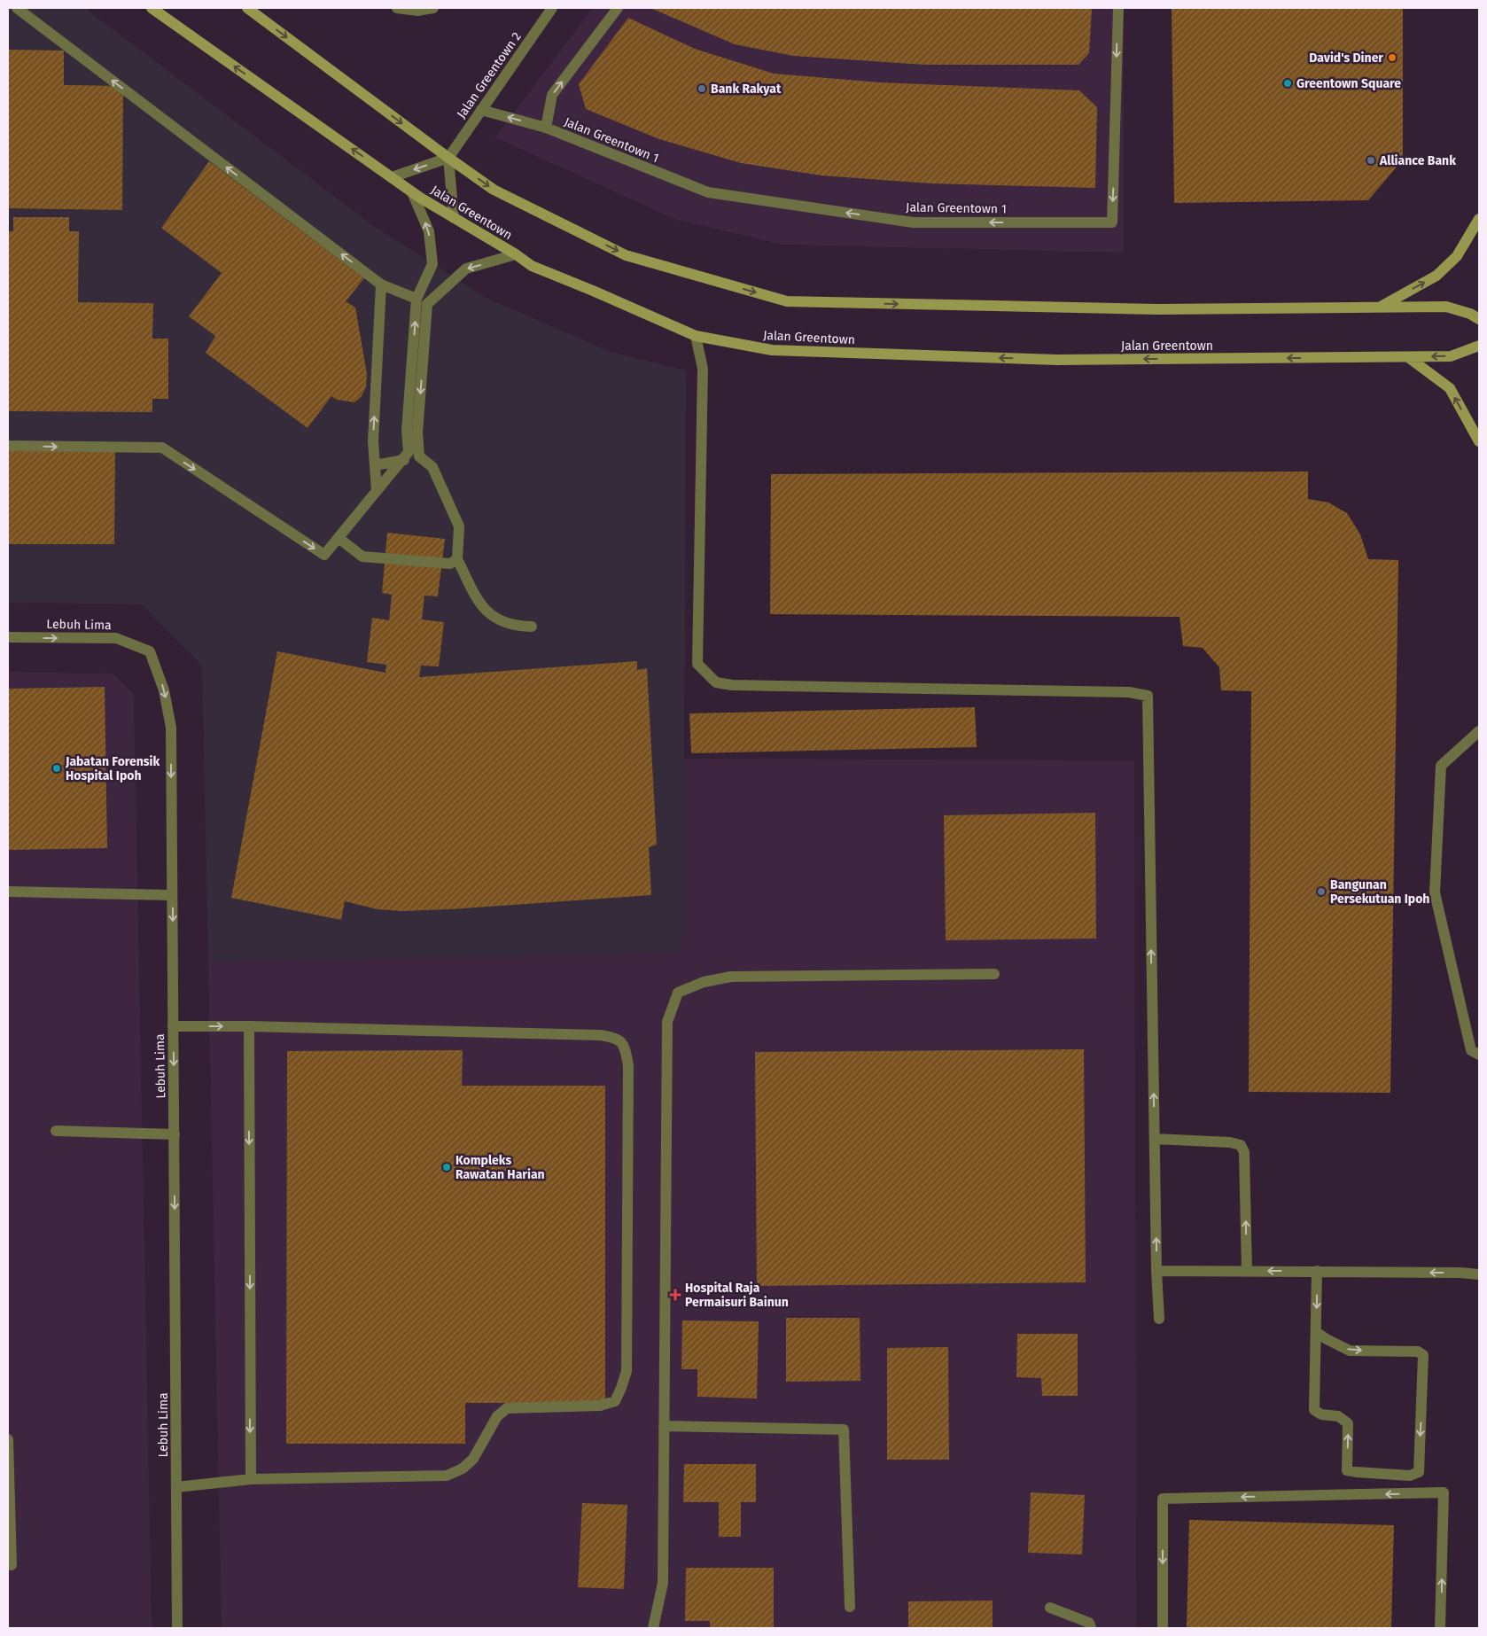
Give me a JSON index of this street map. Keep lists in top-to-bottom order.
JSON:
{
  "streets": {
    "main road": ["Jalan Greentown"],
    "street": ["Jalan Greentown 2", "Jalan Greentown 1", "Lebuh Lima"]
  },
  "places": {
    "other": [
      "David's Diner",
      "Greentown Square",
      "Bank Rakyat",
      "Alliance Bank",
      "Jabatan Forensik Hospital Ipoh",
      "Bangunan Persekutuan Ipoh",
      "Kompleks Rawatan Harian"
    ],
    "health": ["Hospital Raja Permaisuri Bainun"]
  }
}
